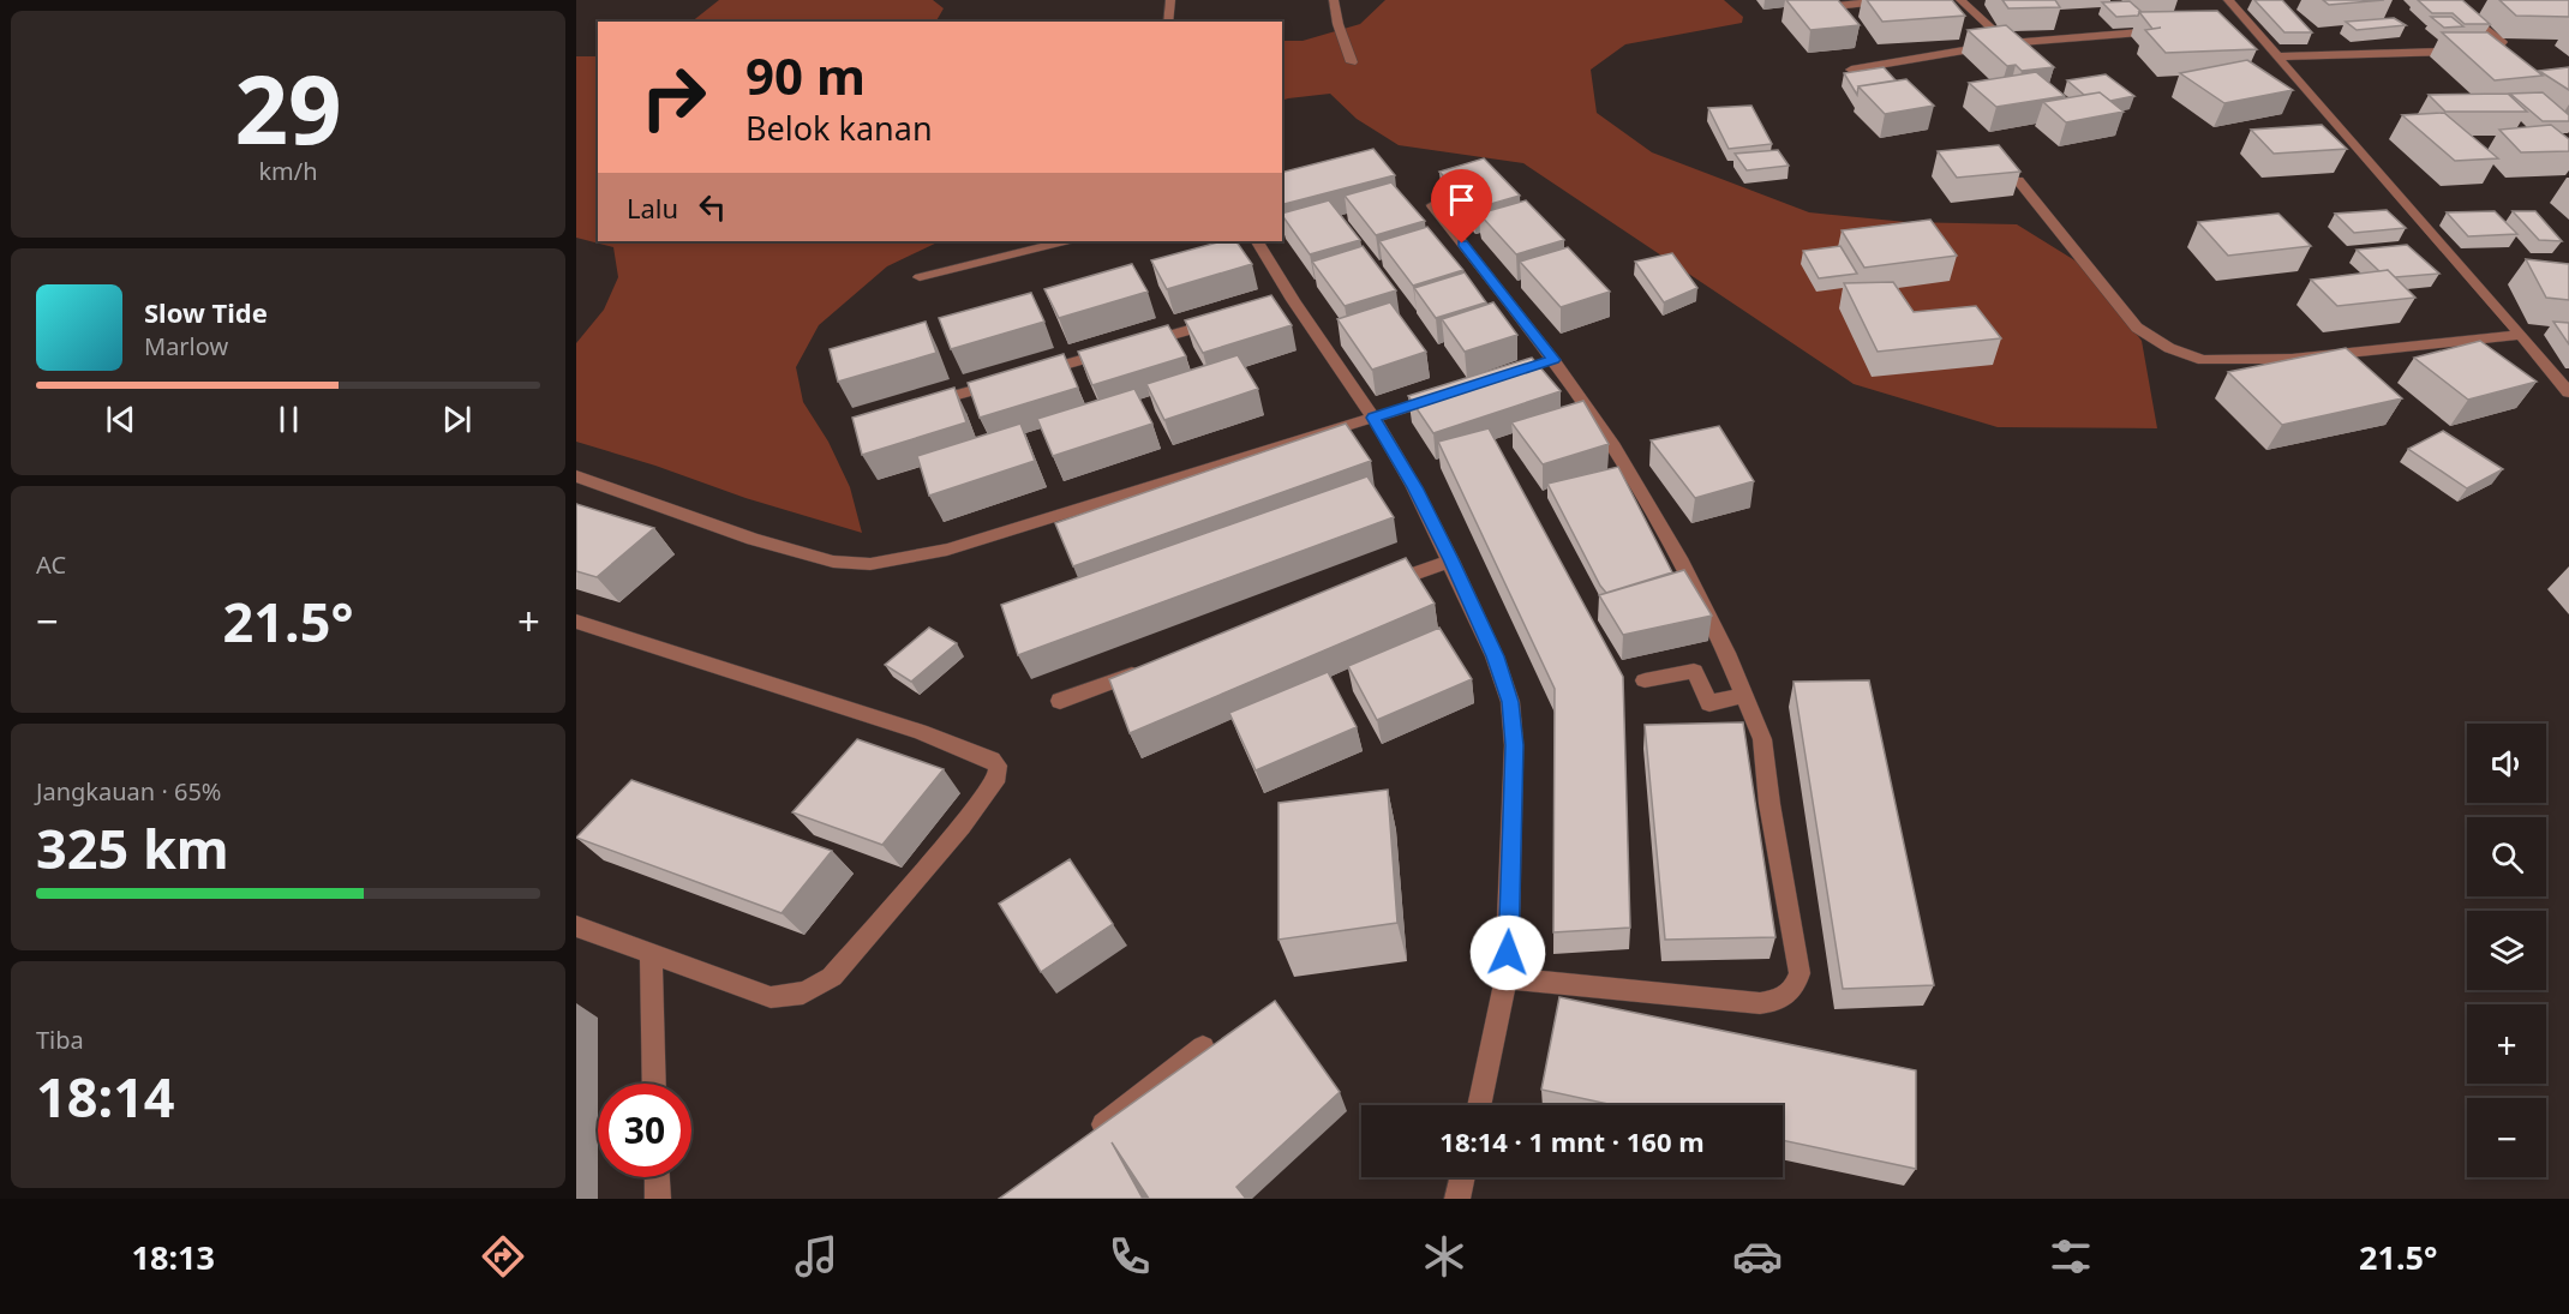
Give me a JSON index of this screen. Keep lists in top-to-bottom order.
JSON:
{
  "page": {
    "tile": [
      ["29", "km/h"],
      "AC",
      ["Jangkauan · 65%", "325 km"],
      ["Tiba", "18:14"]
    ],
    "turn": ["90 m", "Belok kanan"],
    "then": "Lalu",
    "song": ["Slow Tide", "Marlow"],
    "heat": ["−", "21.5°", "+"],
    "map_buttons": ["+", "−"],
    "limit": "30",
    "trip": "18:14 · 1 mnt · 160 m",
    "tabs": ["18:13", "21.5°"]
  }
}
